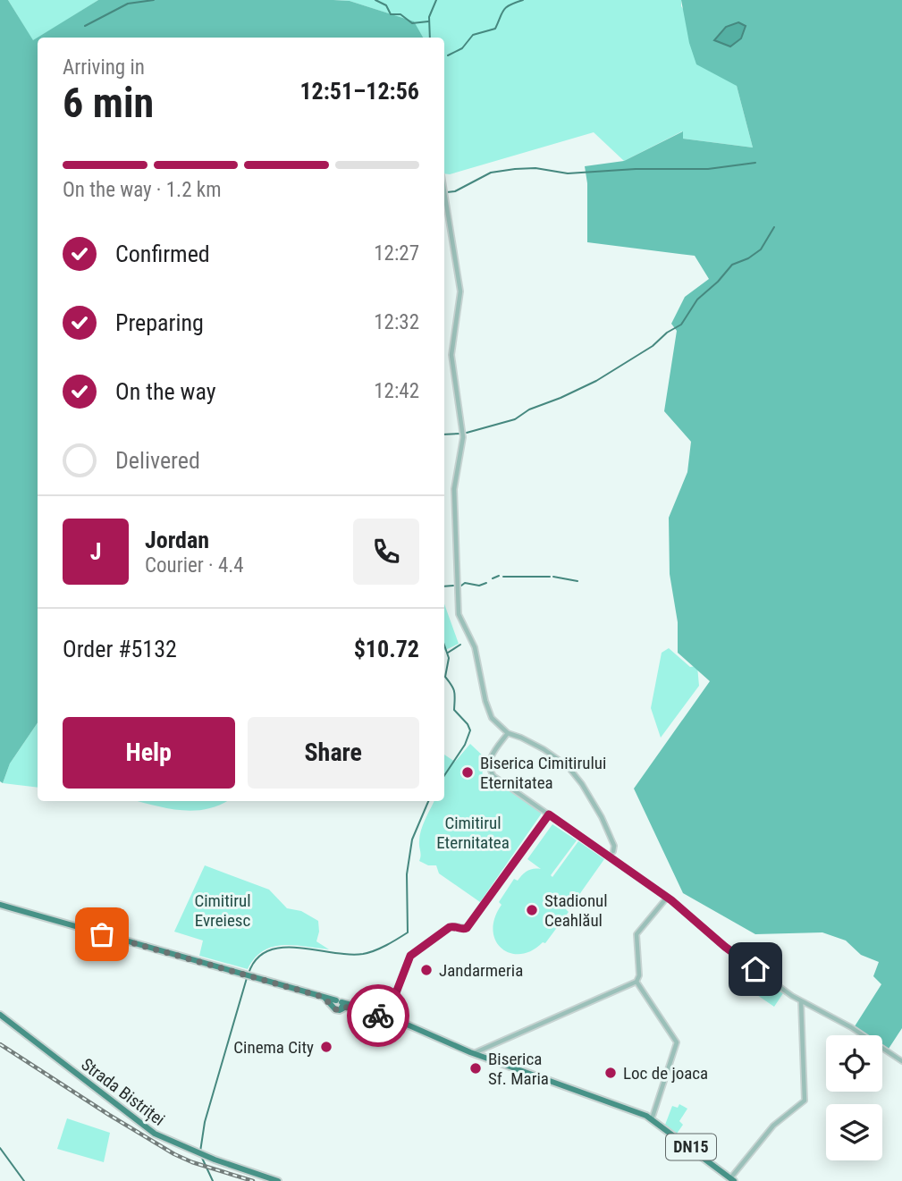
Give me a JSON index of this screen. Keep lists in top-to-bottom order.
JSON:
{
  "streets": {
    "main road": ["Strada Bistriței", "DN15"]
  },
  "parks": ["Cimitirul Eternitatea", "Cimitirul Evreiesc"],
  "places": [
    "Biserica Cimitirului Eternitatea",
    "Stadionul Ceahlăul",
    "Jandarmeria",
    "Cinema City",
    "Biserica Sf. Maria",
    "Loc de joaca"
  ],
  "page": {
    "heading": ["6 min", "Arriving in", "12:51–12:56"],
    "panel": [
      "Jordan",
      "Courier · 4.4",
      "Order #5132",
      "$10.72"
    ],
    "bar": "On the way · 1.2 km",
    "list": [
      ["Confirmed", "12:27"],
      ["Preparing", "12:32"],
      ["On the way", "12:42"],
      "Delivered"
    ],
    "round": "J",
    "buttons": ["Help", "Share"]
  }
}
